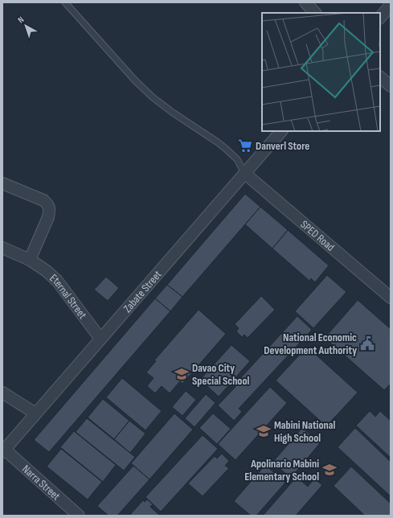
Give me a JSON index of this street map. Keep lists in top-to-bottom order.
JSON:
{
  "streets": {
    "street": [
      "SPED Road",
      "Zabate Street",
      "Eternal Street",
      "Narra Street"
    ]
  },
  "crossings": [
    ["SPED Road", "Zabate Street"],
    ["Zabate Street", "Eternal Street"],
    ["Zabate Street", "Narra Street"]
  ],
  "places": {
    "supermarket": ["Danverl Store"],
    "public building": ["National Economic Development Authority"],
    "school or university": ["Davao City Special School", "Mabini National High School", "Apolinario Mabini Elementary School"]
  },
  "north": "top left"
}
